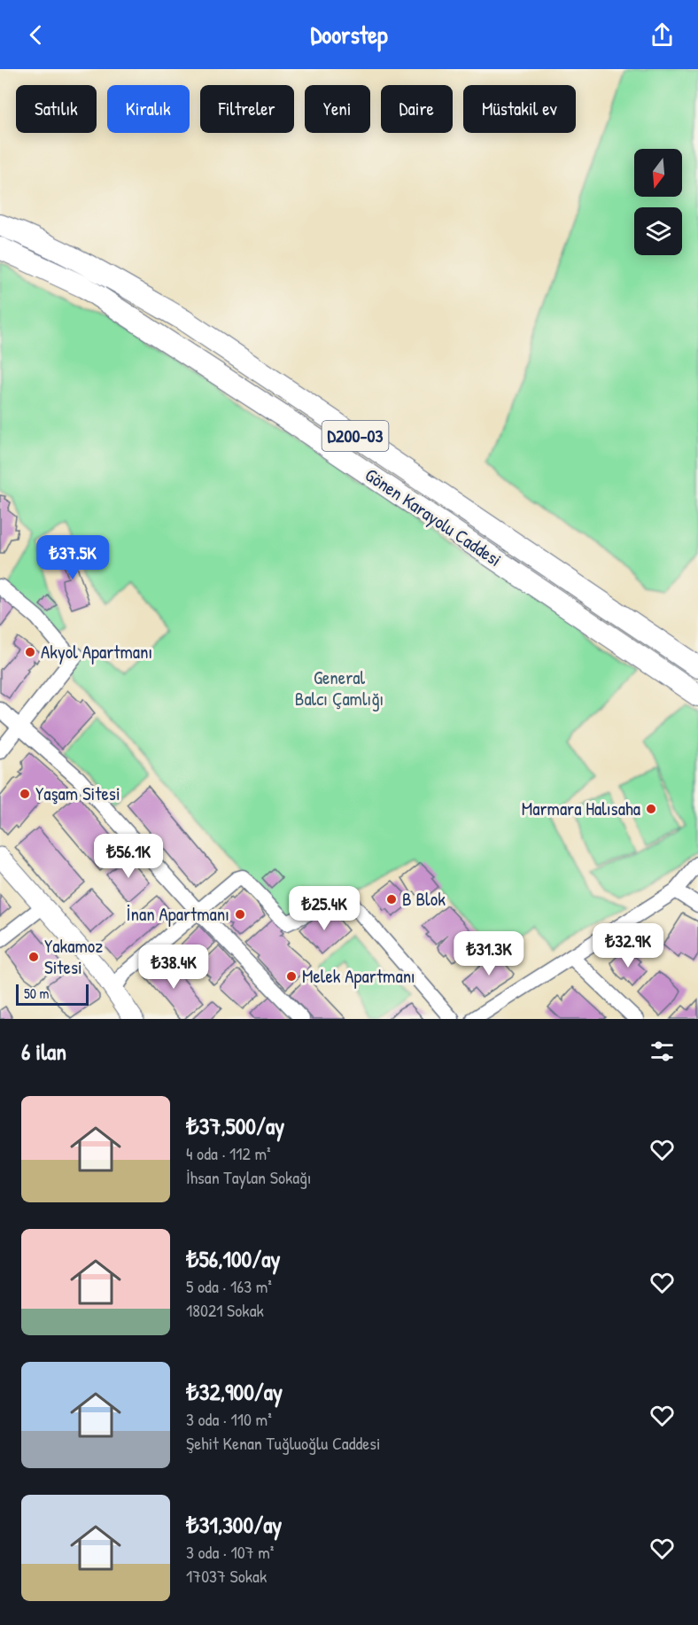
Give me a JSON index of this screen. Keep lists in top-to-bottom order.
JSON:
{
  "streets": {
    "highway": ["D200-03", "Gönen Karayolu Caddesi"]
  },
  "parks": ["General Balcı Çamlığı"],
  "places": [
    "Akyol Apartmanı",
    "Yaşam Sitesi",
    "Marmara Halısaha",
    "B Blok",
    "İnan Apartmanı",
    "Yakamoz Sitesi",
    "Melek Apartmanı"
  ],
  "scale_bar": "50 m",
  "north": "bottom",
  "page": {
    "header": "Doorstep",
    "chip": [
      "Satılık",
      "Kiralık",
      "Filtreler",
      "Yeni",
      "Daire",
      "Müstakil ev"
    ],
    "price": [
      "₺37.5K",
      "₺56.1K",
      "₺25.4K",
      "₺32.9K",
      "₺31.3K",
      "₺38.4K"
    ],
    "scale": "50 m",
    "heading": "6 ilan",
    "list": [
      {
        "name": "₺37,500/ay",
        "note": "4 oda · 112 m² · İhsan Taylan Sokağı"
      },
      {
        "name": "₺56,100/ay",
        "note": "5 oda · 163 m² · 18021 Sokak"
      },
      {
        "name": "₺32,900/ay",
        "note": "3 oda · 110 m² · Şehit Kenan Tuğluoğlu Caddesi"
      },
      {
        "name": "₺31,300/ay",
        "note": "3 oda · 107 m² · 17037 Sokak"
      }
    ]
  }
}
